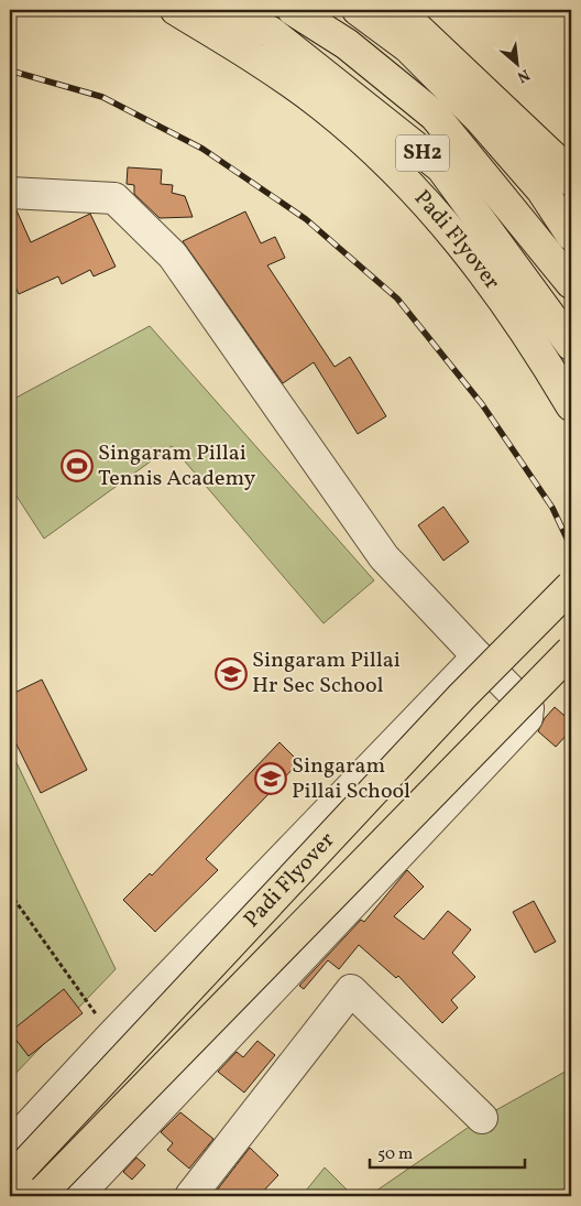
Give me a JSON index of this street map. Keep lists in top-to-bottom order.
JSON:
{
  "streets": {
    "main road": ["SH2", "Padi Flyover"]
  },
  "places": {
    "sports": ["Singaram Pillai Tennis Academy"],
    "school or university": ["Singaram Pillai Hr Sec School", "Singaram Pillai School"]
  },
  "scale_bar": "50 m",
  "north": "bottom right"
}
